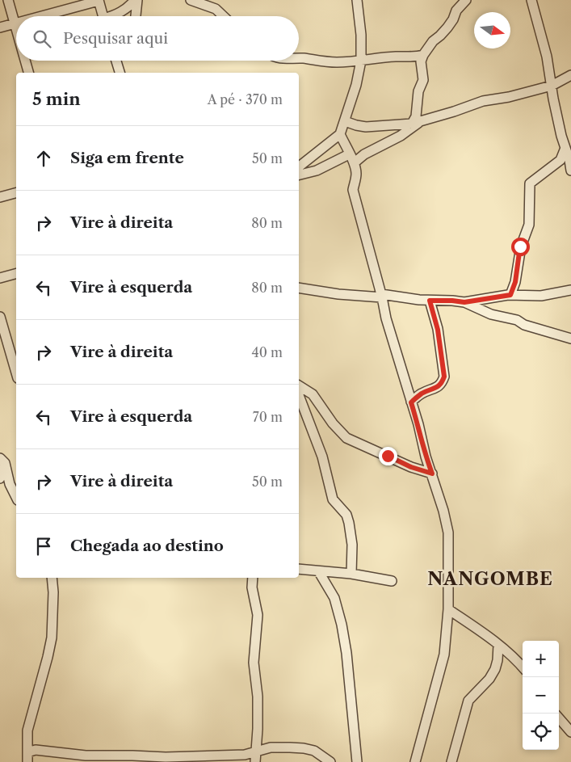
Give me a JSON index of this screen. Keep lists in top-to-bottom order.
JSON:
{
  "districts": ["NANGOMBE"],
  "north": "right",
  "page": {
    "search": "Pesquisar aqui",
    "heading": ["5 min", "A pé · 370 m"],
    "list": [
      ["Siga em frente", "50 m"],
      ["Vire à direita", "80 m"],
      ["Vire à esquerda", "80 m"],
      ["Vire à direita", "40 m"],
      ["Vire à esquerda", "70 m"],
      ["Vire à direita", "50 m"],
      "Chegada ao destino"
    ],
    "map_buttons": ["+", "−"]
  }
}
